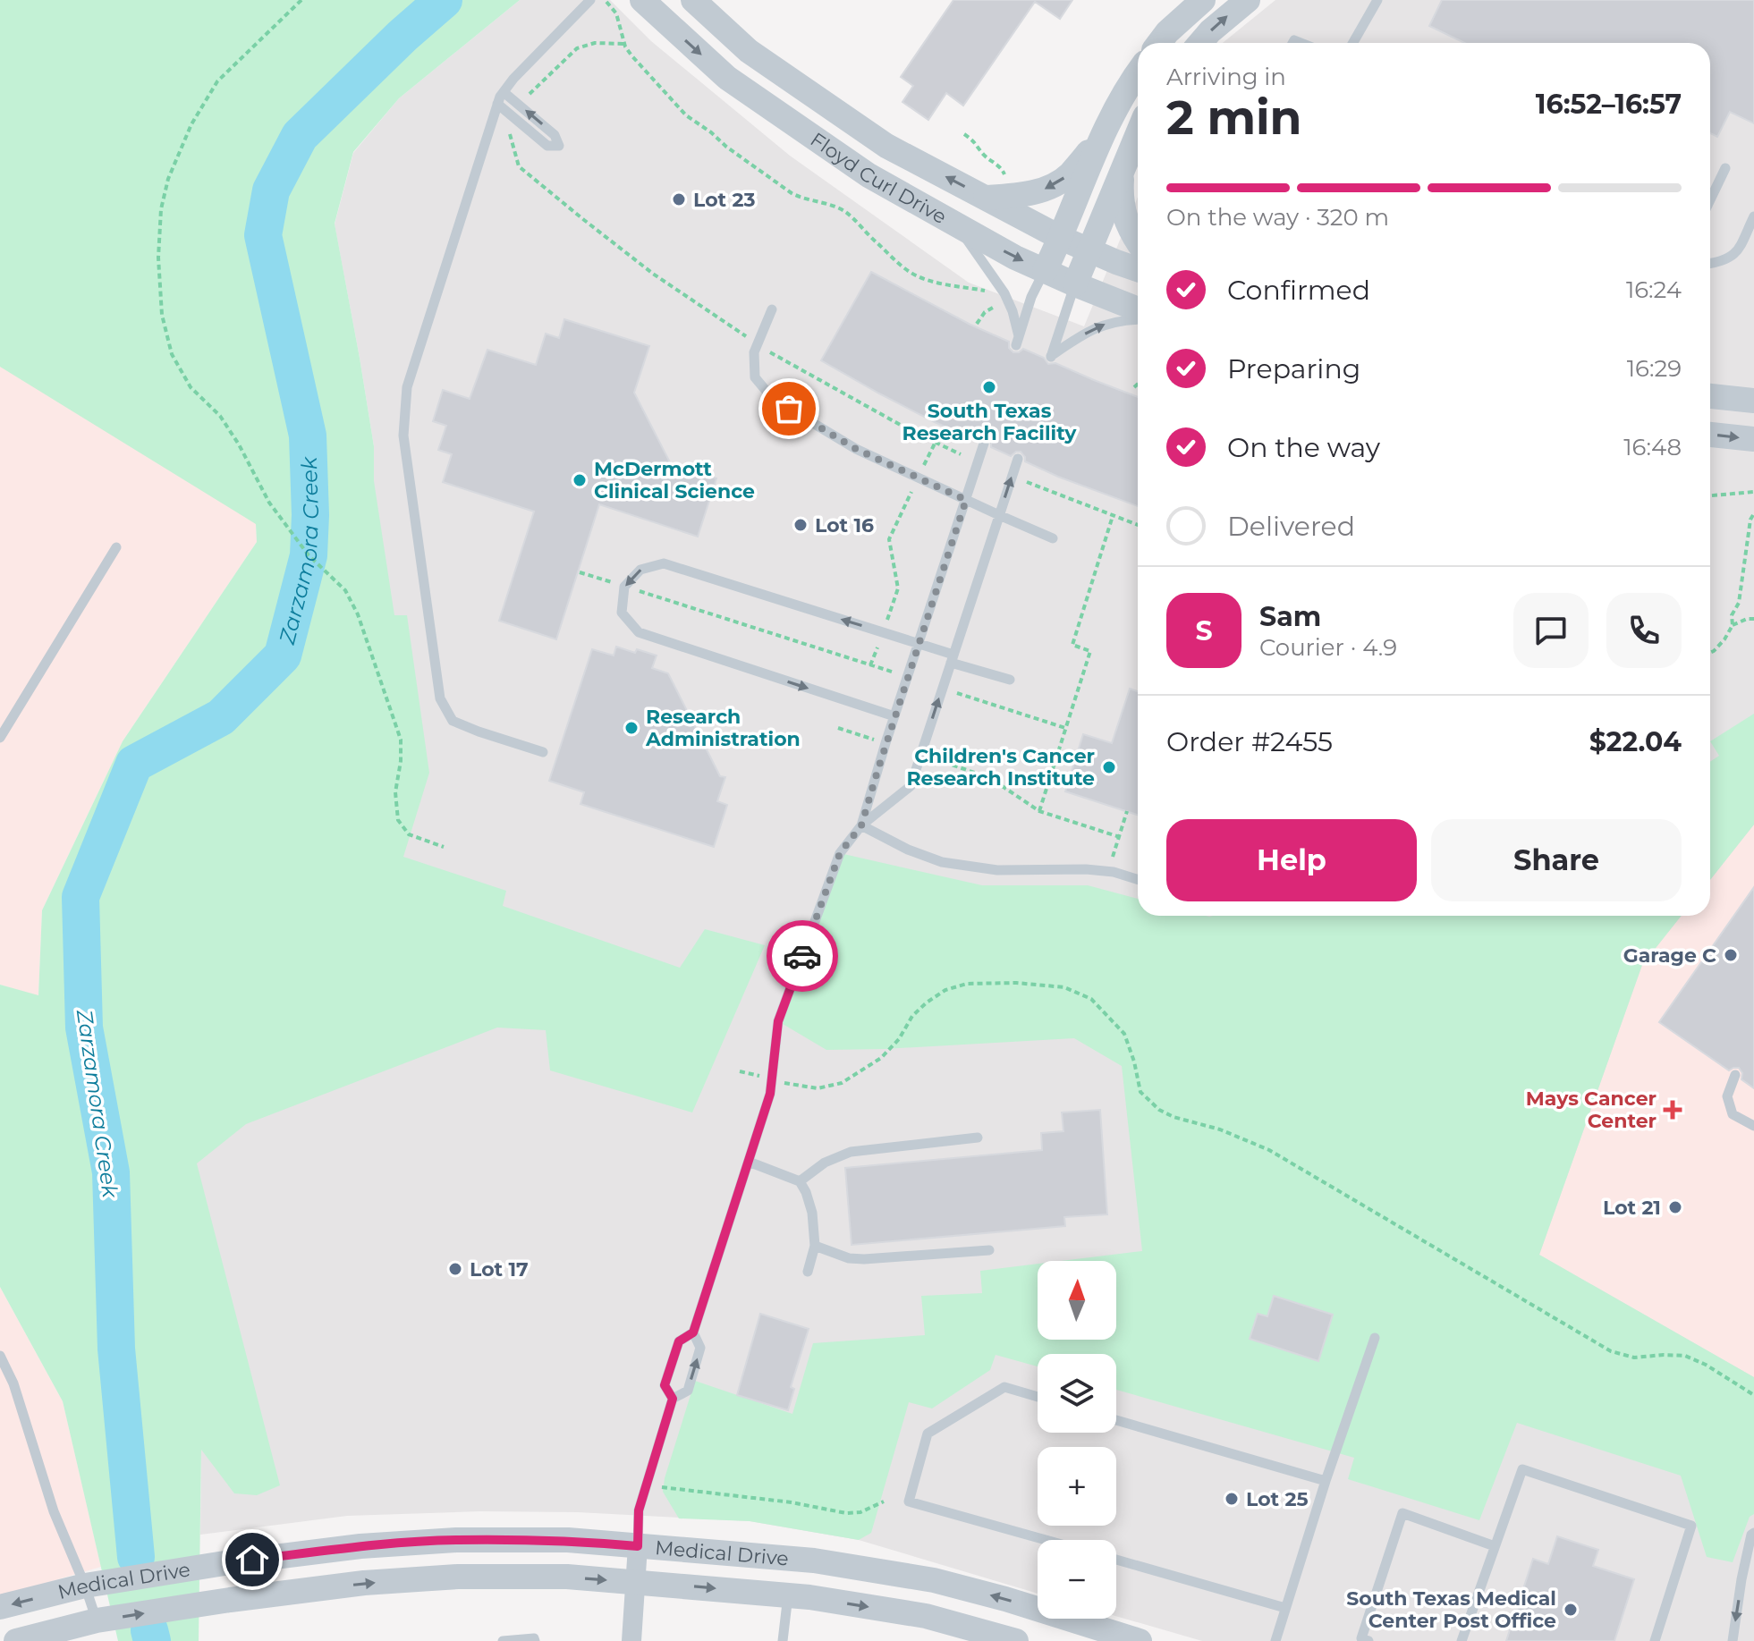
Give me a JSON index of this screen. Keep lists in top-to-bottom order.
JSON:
{
  "streets": {
    "street": ["Floyd Curl Drive", "Medical Drive"]
  },
  "water": ["Zarzamora Creek"],
  "places": {
    "other": [
      "Lot 23",
      "South Texas Research Facility",
      "McDermott Clinical Science",
      "Lot 16",
      "Research Administration",
      "Children's Cancer Research Institute",
      "Garage C",
      "Lot 21",
      "Lot 17",
      "Lot 25",
      "South Texas Medical Center Post Office"
    ],
    "health": ["Mays Cancer Center"]
  },
  "north": "top",
  "page": {
    "heading": ["2 min", "Arriving in", "16:52–16:57"],
    "panel": [
      "Sam",
      "Courier · 4.9",
      "Order #2455",
      "$22.04"
    ],
    "bar": "On the way · 320 m",
    "list": [
      ["Confirmed", "16:24"],
      ["Preparing", "16:29"],
      ["On the way", "16:48"],
      "Delivered"
    ],
    "round": "S",
    "buttons": ["Help", "Share"],
    "map_buttons": ["+", "−"]
  }
}
